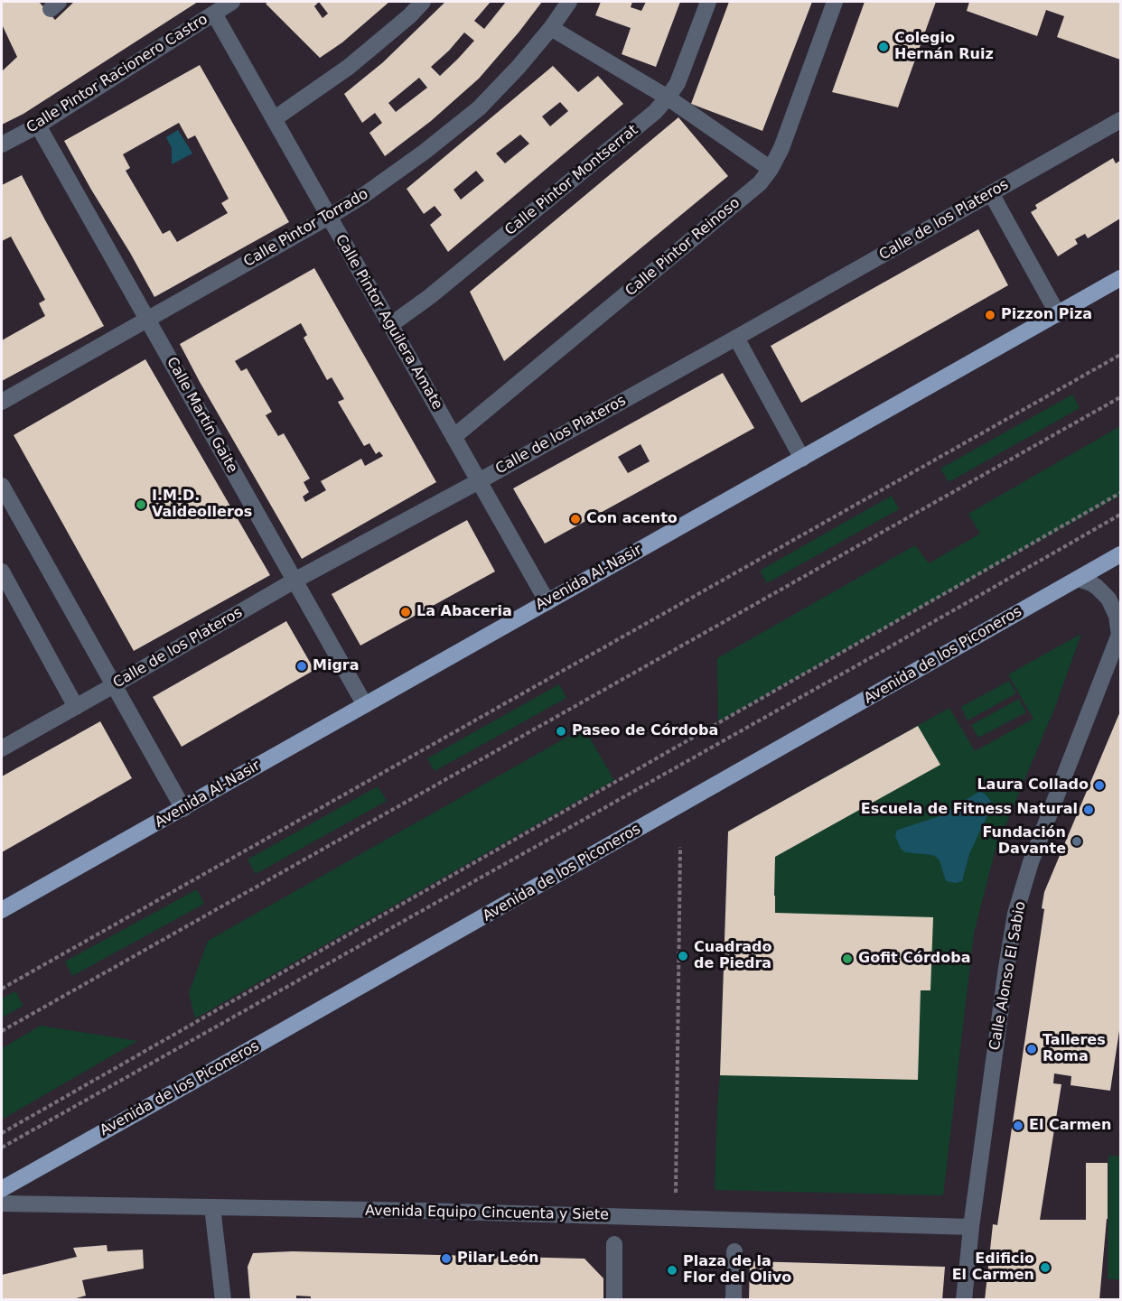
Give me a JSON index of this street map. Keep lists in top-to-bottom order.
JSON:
{
  "streets": {
    "main road": ["Avenida Al-Nasir", "Avenida de los Piconeros"],
    "street": [
      "Calle Pintor Racionero Castro",
      "Calle Pintor Montserrat",
      "Calle de los Plateros",
      "Calle Pintor Torrado",
      "Calle Pintor Reinoso",
      "Calle Pintor Aguilera Amate",
      "Calle Martín Gaite",
      "Calle Alonso El Sabio",
      "Avenida Equipo Cincuenta y Siete"
    ]
  },
  "crossings": [
    ["Calle Pintor Racionero Castro", "Calle Pintor Aguilera Amate"],
    ["Calle Pintor Racionero Castro", "Calle Martín Gaite"],
    ["Calle Pintor Montserrat", "Calle Pintor Aguilera Amate"],
    ["Calle de los Plateros", "Calle Pintor Aguilera Amate"],
    ["Calle de los Plateros", "Calle Martín Gaite"],
    ["Calle Pintor Torrado", "Calle Pintor Aguilera Amate"],
    ["Calle Pintor Torrado", "Calle Martín Gaite"],
    ["Calle Pintor Reinoso", "Calle Pintor Aguilera Amate"],
    ["Calle Pintor Aguilera Amate", "Avenida Al-Nasir"],
    ["Calle Martín Gaite", "Avenida Al-Nasir"],
    ["Avenida de los Piconeros", "Calle Alonso El Sabio"],
    ["Calle Alonso El Sabio", "Avenida Equipo Cincuenta y Siete"]
  ],
  "places": [
    "Colegio Hernán Ruiz",
    "Pizzon Piza",
    "I.M.D. Valdeolleros",
    "Con acento",
    "La Abaceria",
    "Migra",
    "Paseo de Córdoba",
    "Laura Collado",
    "Escuela de Fitness Natural",
    "Fundación Davante",
    "Cuadrado de Piedra",
    "Gofit Córdoba",
    "Talleres Roma",
    "El Carmen",
    "Pilar León",
    "Edificio El Carmen",
    "Plaza de la Flor del Olivo"
  ]
}
